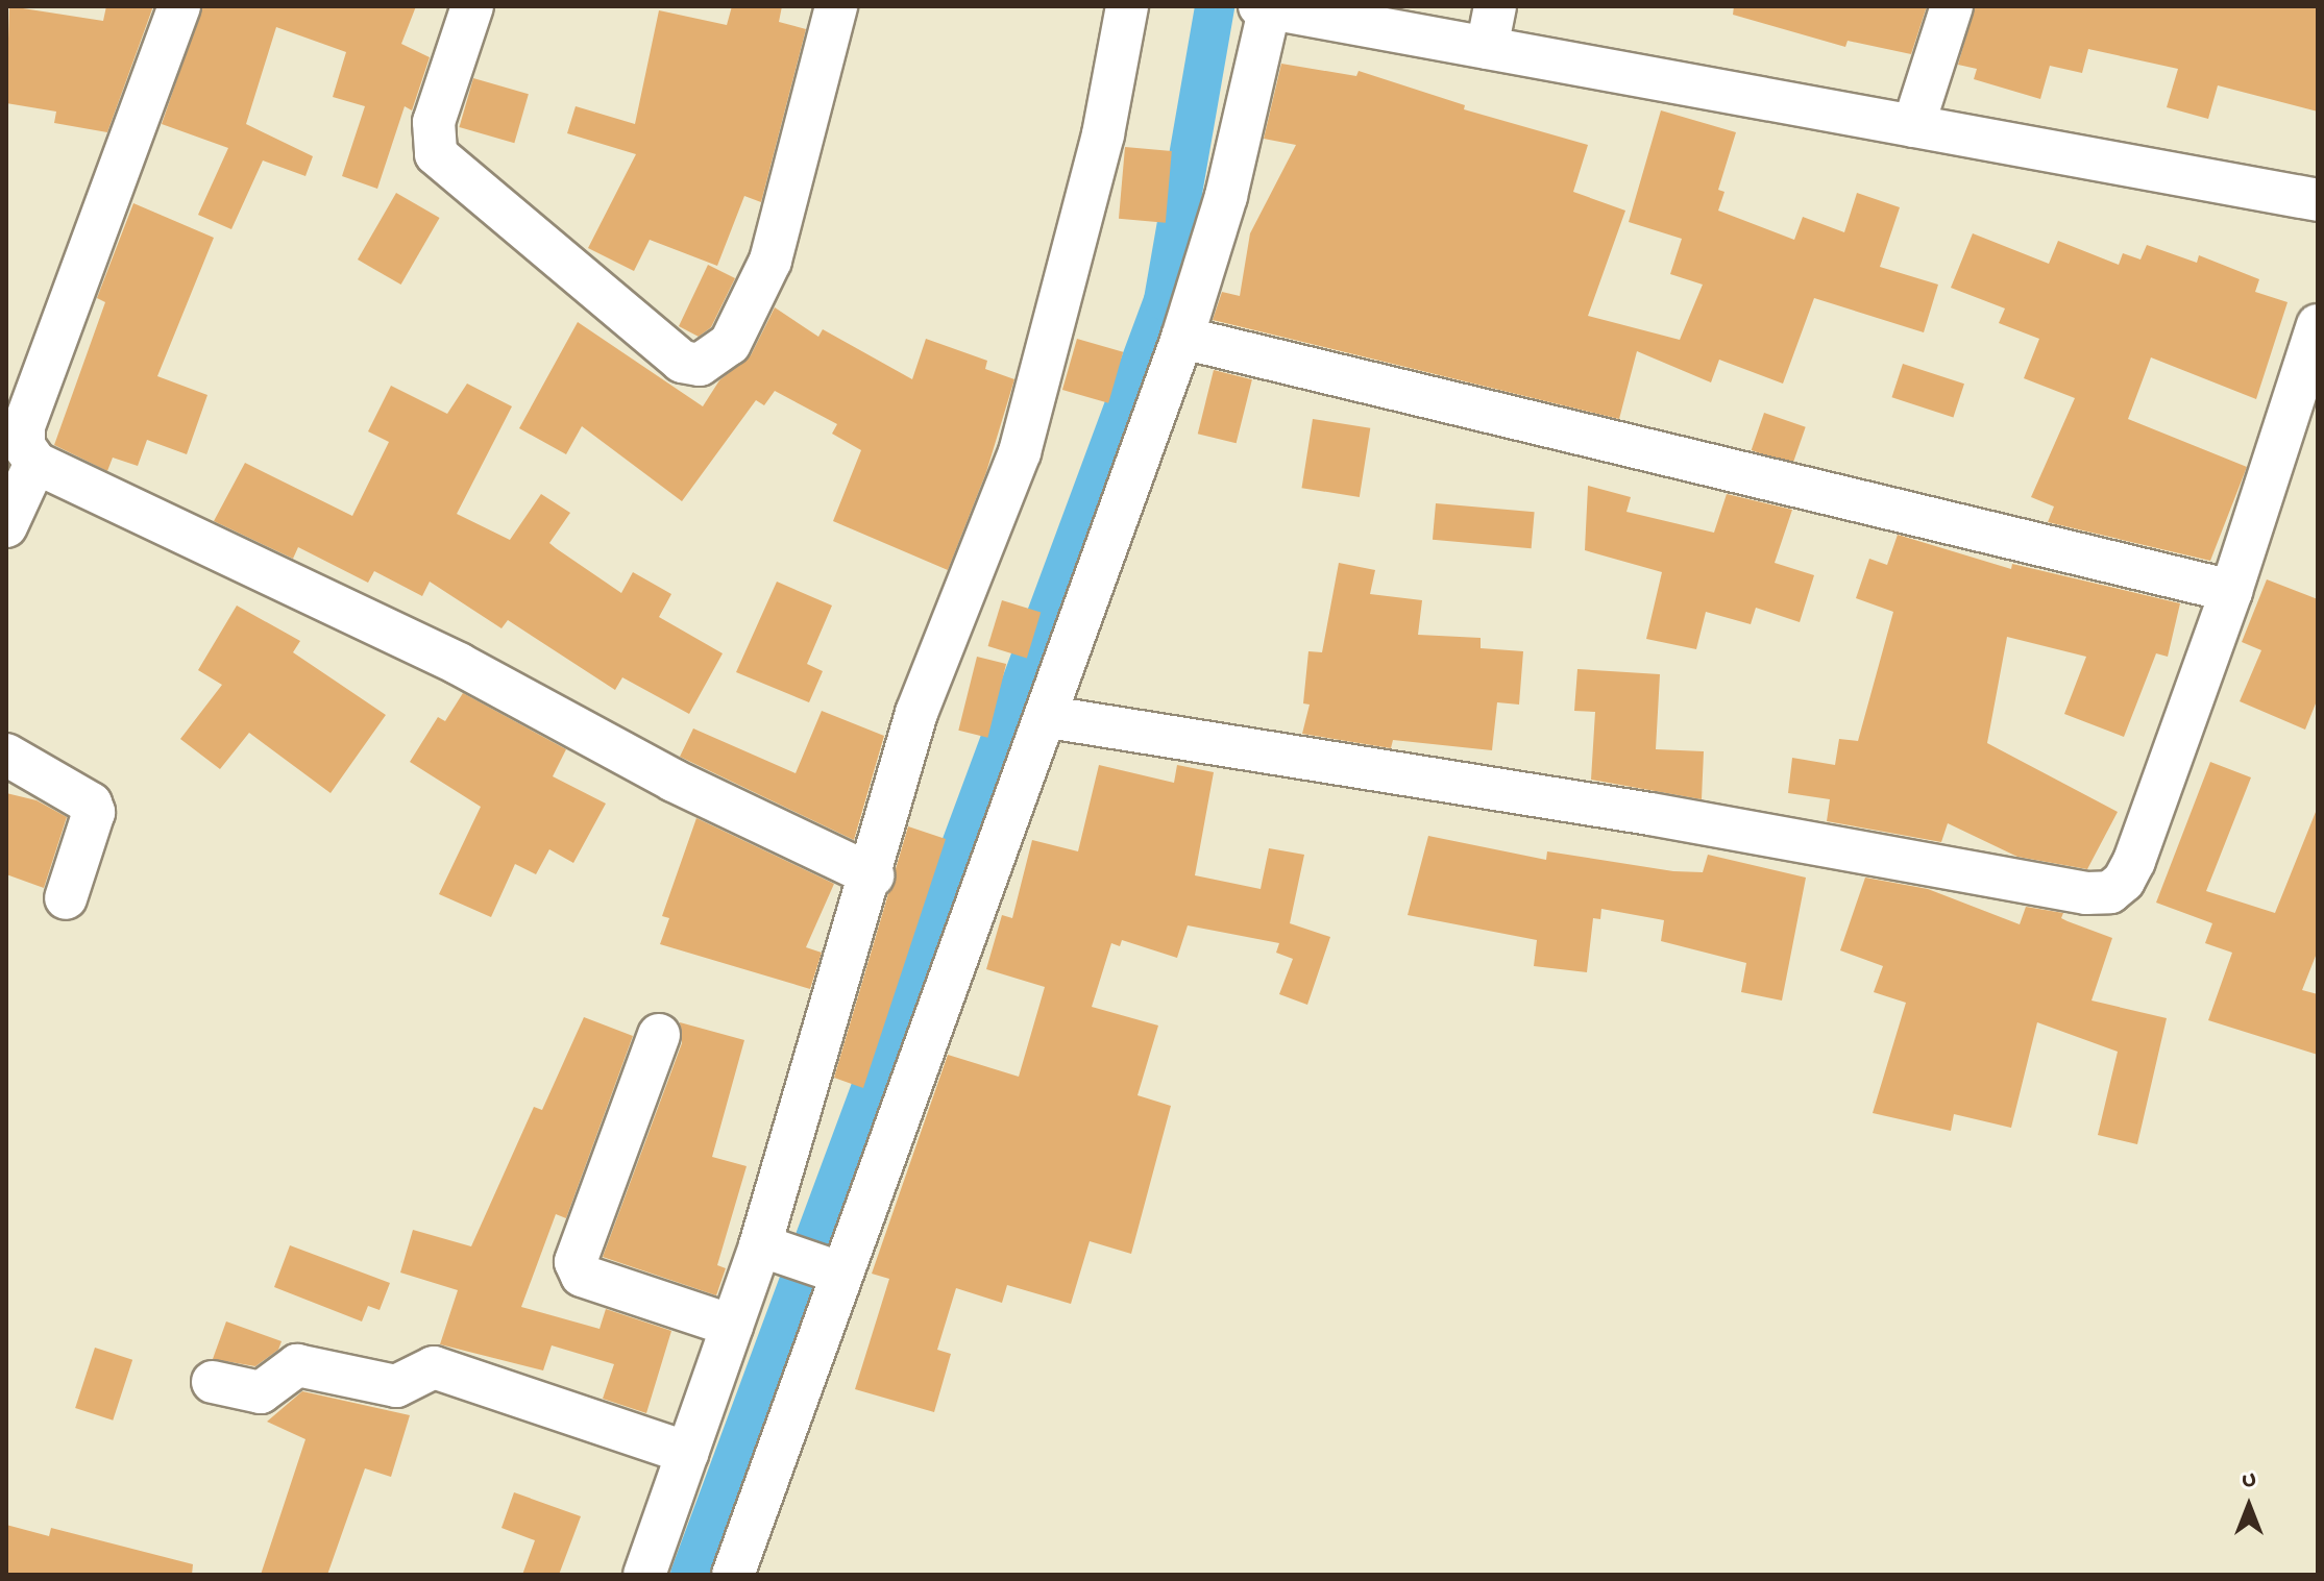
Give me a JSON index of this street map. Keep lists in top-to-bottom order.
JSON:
{
  "north": "top"
}
